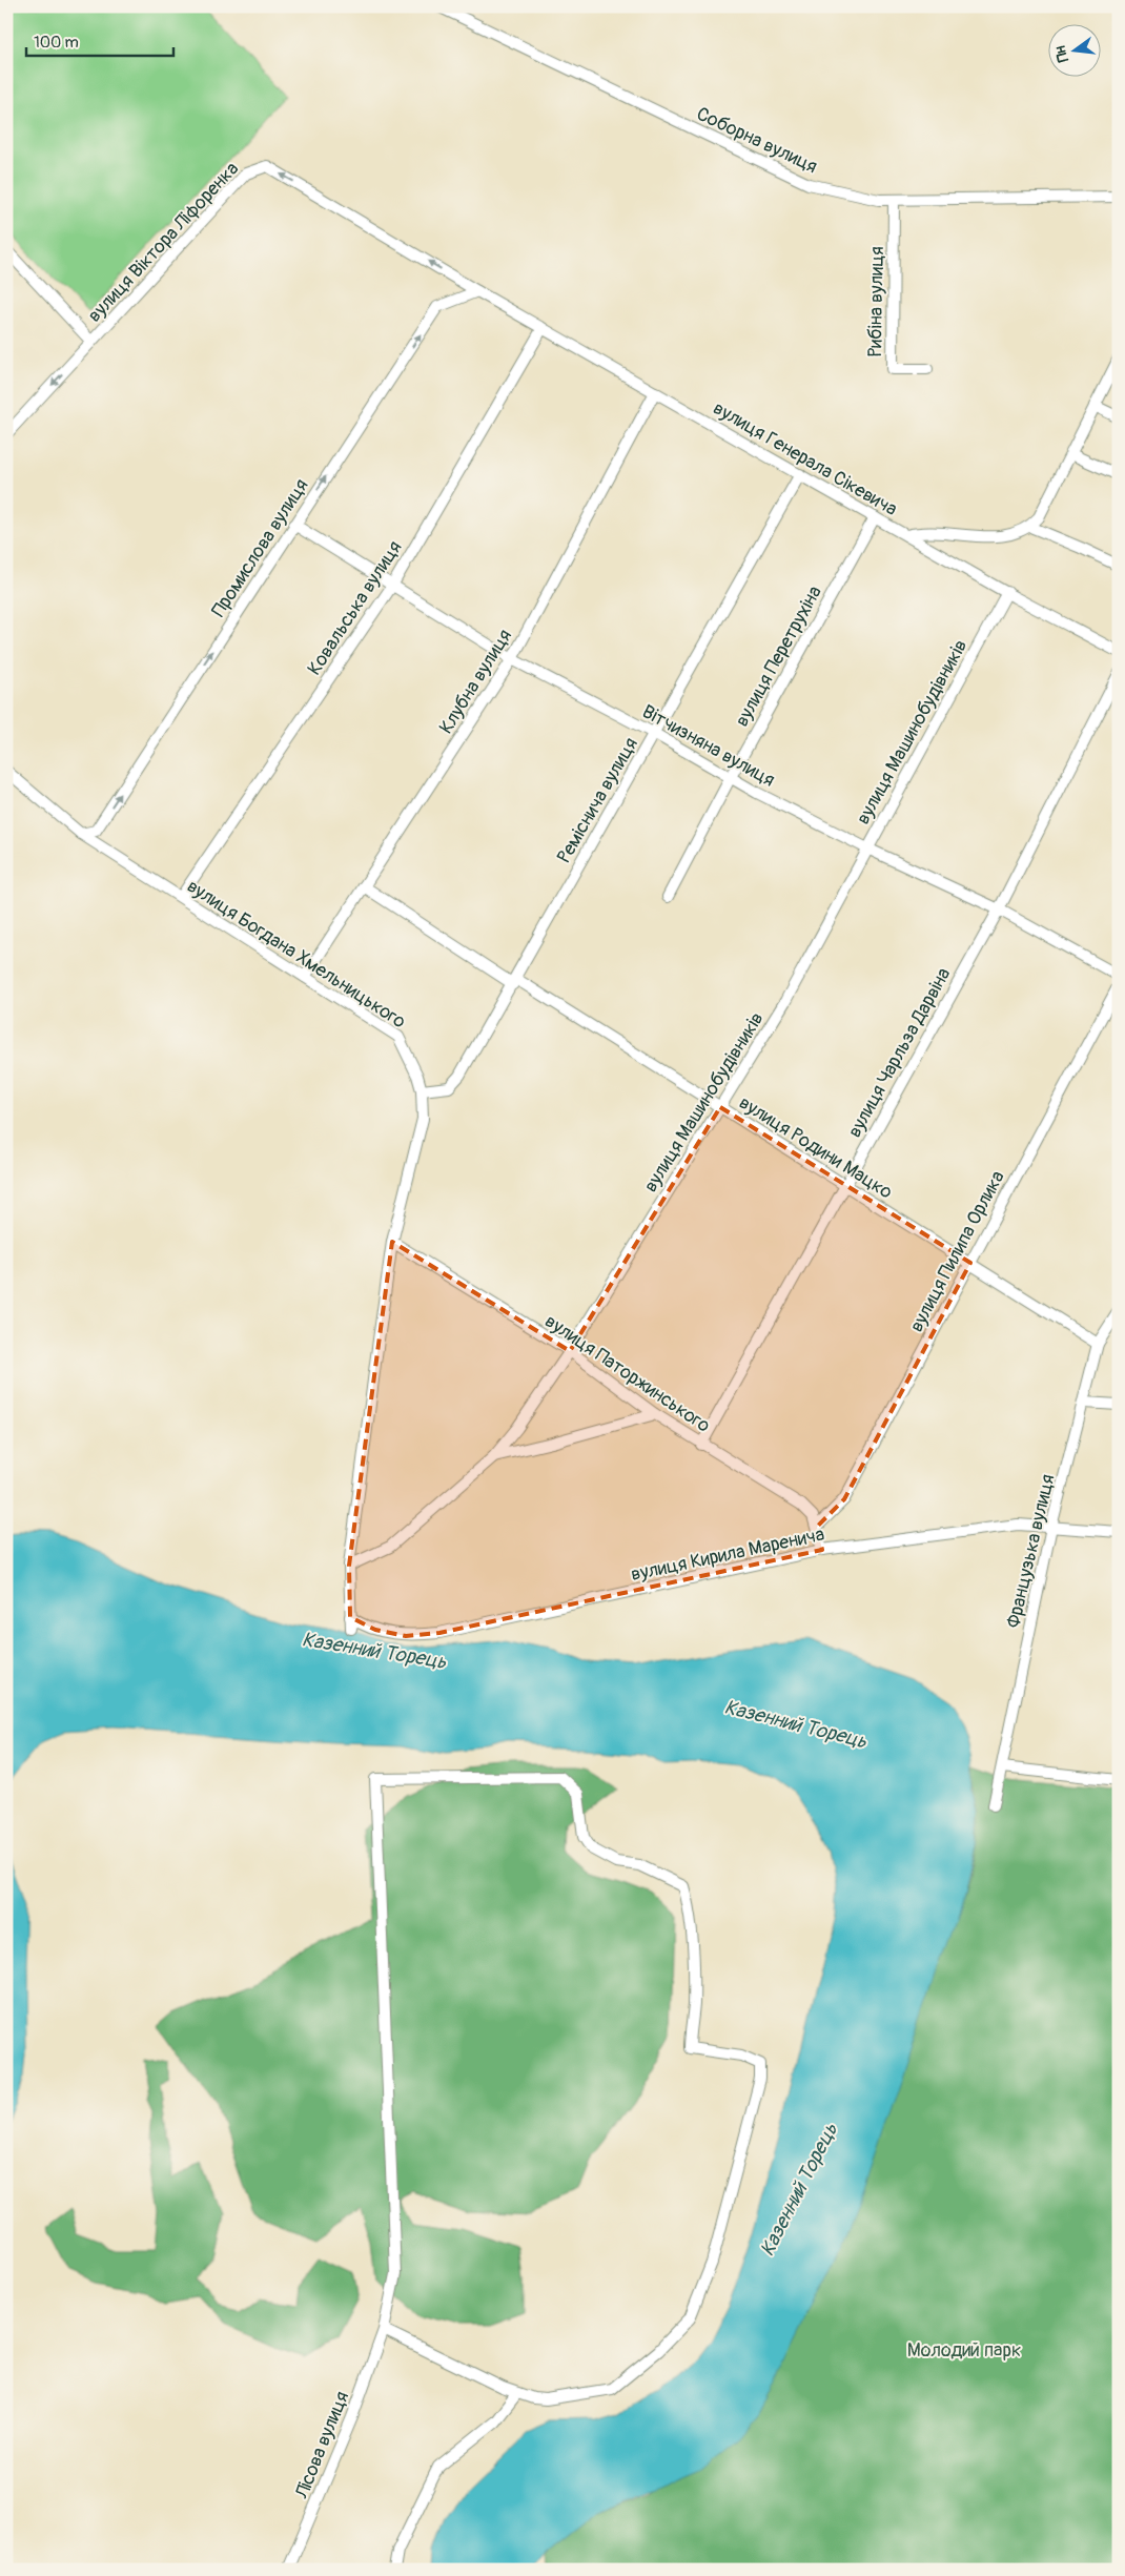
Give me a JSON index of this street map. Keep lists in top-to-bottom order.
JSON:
{
  "streets": {
    "street": [
      "Соборна вулиця",
      "вулиця Віктора Ліфоренка",
      "Рибіна вулиця",
      "вулиця Генерала Сікевича",
      "Промислова вулиця",
      "Ковальська вулиця",
      "вулиця Перетрухіна",
      "Клубна вулиця",
      "вулиця Машинобудівників",
      "Вітчизняна вулиця",
      "Реміснича вулиця",
      "вулиця Богдана Хмельницького",
      "вулиця Чарльза Дарвіна",
      "вулиця Родини Мацко",
      "вулиця Пилипа Орлика",
      "вулиця Паторжинського",
      "Французька вулиця",
      "вулиця Кирила Маренича",
      "Лісова вулиця"
    ]
  },
  "crossings": [
    ["Соборна вулиця", "Рибіна вулиця"],
    ["вулиця Віктора Ліфоренка", "вулиця Генерала Сікевича"],
    ["вулиця Віктора Ліфоренка", "Промислова вулиця"],
    ["вулиця Генерала Сікевича", "Промислова вулиця"],
    ["вулиця Генерала Сікевича", "Ковальська вулиця"],
    ["вулиця Генерала Сікевича", "вулиця Перетрухіна"],
    ["вулиця Генерала Сікевича", "Клубна вулиця"],
    ["вулиця Генерала Сікевича", "вулиця Машинобудівників"],
    ["вулиця Генерала Сікевича", "Реміснича вулиця"],
    ["Промислова вулиця", "Вітчизняна вулиця"],
    ["Промислова вулиця", "вулиця Богдана Хмельницького"],
    ["Ковальська вулиця", "Вітчизняна вулиця"],
    ["Ковальська вулиця", "вулиця Богдана Хмельницького"],
    ["вулиця Перетрухіна", "Вітчизняна вулиця"],
    ["Клубна вулиця", "Вітчизняна вулиця"],
    ["Клубна вулиця", "вулиця Богдана Хмельницького"],
    ["Клубна вулиця", "вулиця Родини Мацко"],
    ["вулиця Машинобудівників", "Вітчизняна вулиця"],
    ["вулиця Машинобудівників", "вулиця Богдана Хмельницького"],
    ["вулиця Машинобудівників", "вулиця Родини Мацко"],
    ["вулиця Машинобудівників", "вулиця Паторжинського"],
    ["Вітчизняна вулиця", "Реміснича вулиця"],
    ["Вітчизняна вулиця", "вулиця Чарльза Дарвіна"],
    ["Реміснича вулиця", "вулиця Богдана Хмельницького"],
    ["Реміснича вулиця", "вулиця Родини Мацко"],
    ["вулиця Богдана Хмельницького", "вулиця Паторжинського"],
    ["вулиця Богдана Хмельницького", "вулиця Кирила Маренича"],
    ["вулиця Чарльза Дарвіна", "вулиця Родини Мацко"],
    ["вулиця Чарльза Дарвіна", "вулиця Паторжинського"],
    ["вулиця Родини Мацко", "вулиця Пилипа Орлика"],
    ["вулиця Родини Мацко", "Французька вулиця"],
    ["вулиця Пилипа Орлика", "вулиця Паторжинського"],
    ["вулиця Паторжинського", "вулиця Кирила Маренича"],
    ["Французька вулиця", "вулиця Кирила Маренича"]
  ],
  "one_way": ["Промислова вулиця"],
  "water": ["Казенний Торець"],
  "parks": ["Молодий парк"],
  "scale_bar": "100 m",
  "north": "left"
}
